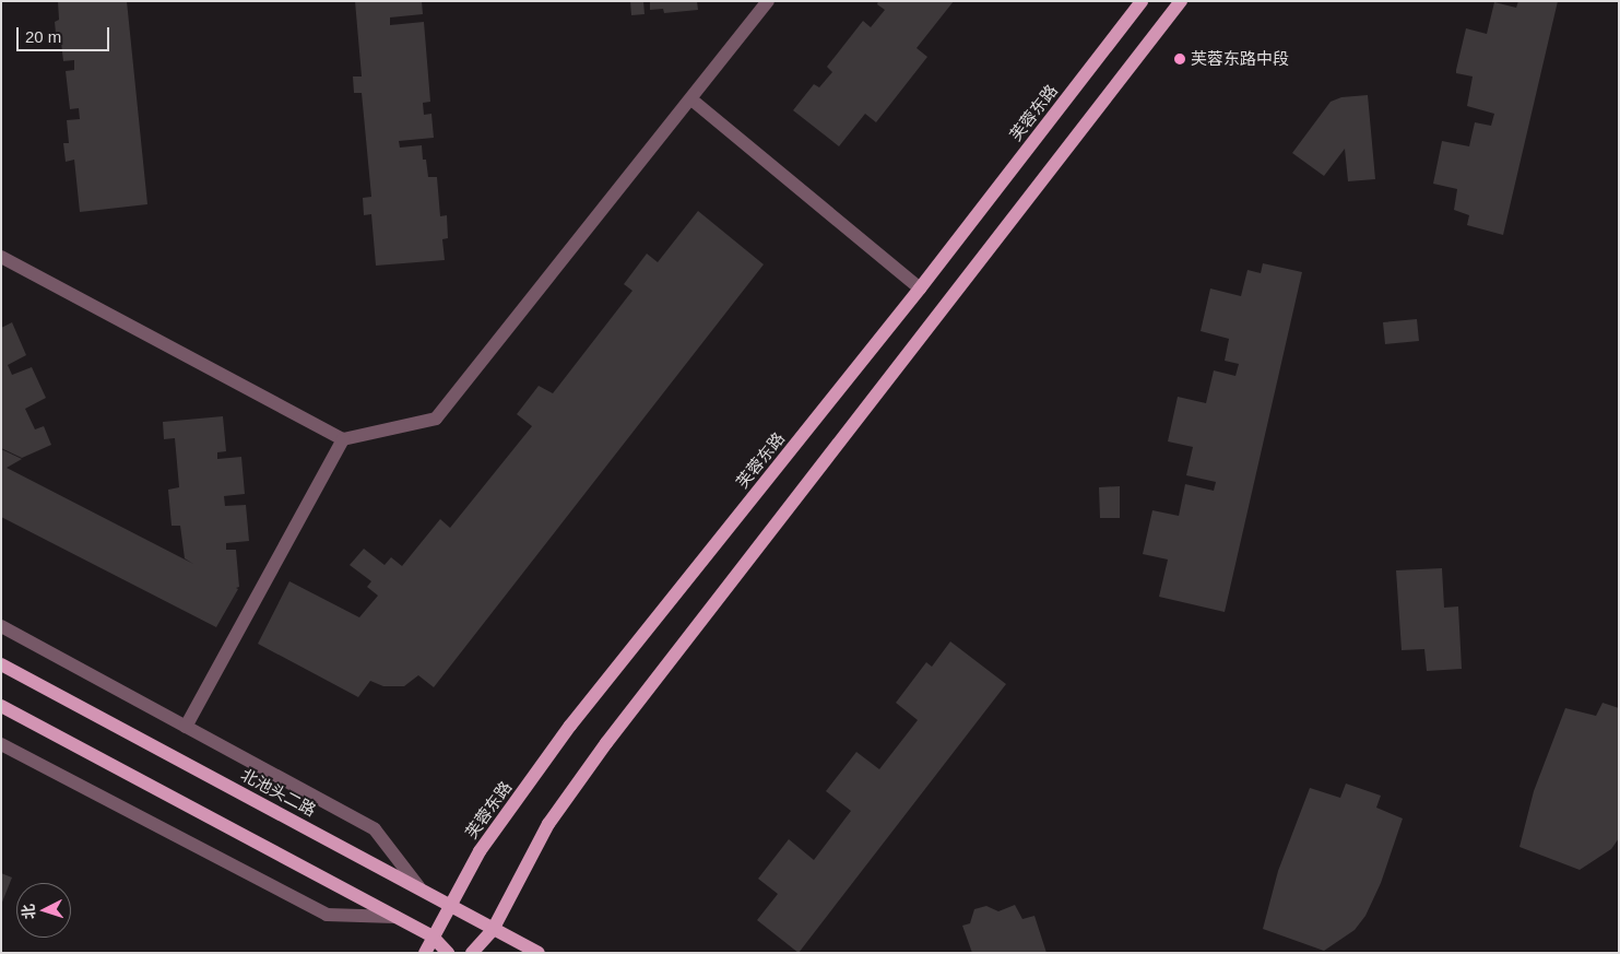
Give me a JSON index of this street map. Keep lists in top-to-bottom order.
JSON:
{
  "streets": {
    "main road": ["芙蓉东路", "北池头二路"]
  },
  "crossings": [
    ["芙蓉东路", "北池头二路"]
  ],
  "places": ["芙蓉东路中段"],
  "scale_bar": "20 m",
  "north": "left"
}
